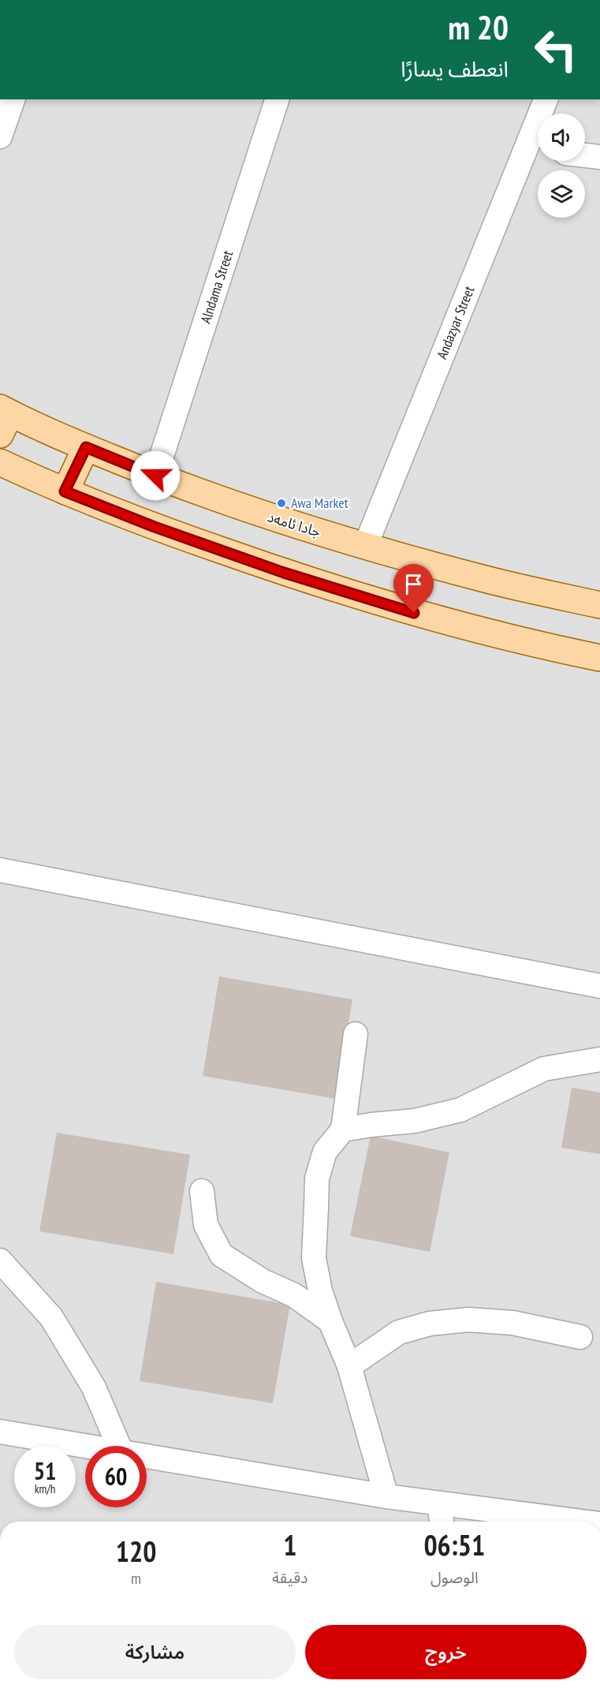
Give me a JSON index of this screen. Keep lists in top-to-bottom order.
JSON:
{
  "streets": {
    "main road": ["جادا ئامەد"],
    "street": ["Alndama Street", "Andazyar Street"]
  },
  "crossings": [
    ["Alndama Street", "جادا ئامەد"],
    ["Andazyar Street", "جادا ئامەد"]
  ],
  "places": ["Awa Market"],
  "page": {
    "turn": ["20 m", "انعطف يسارًا"],
    "speed": "51 km/h",
    "limit": "60",
    "eta": [
      "06:51",
      "الوصول",
      "1",
      "دقيقة",
      "120",
      "m"
    ],
    "buttons": ["خروج", "مشاركة"]
  }
}
